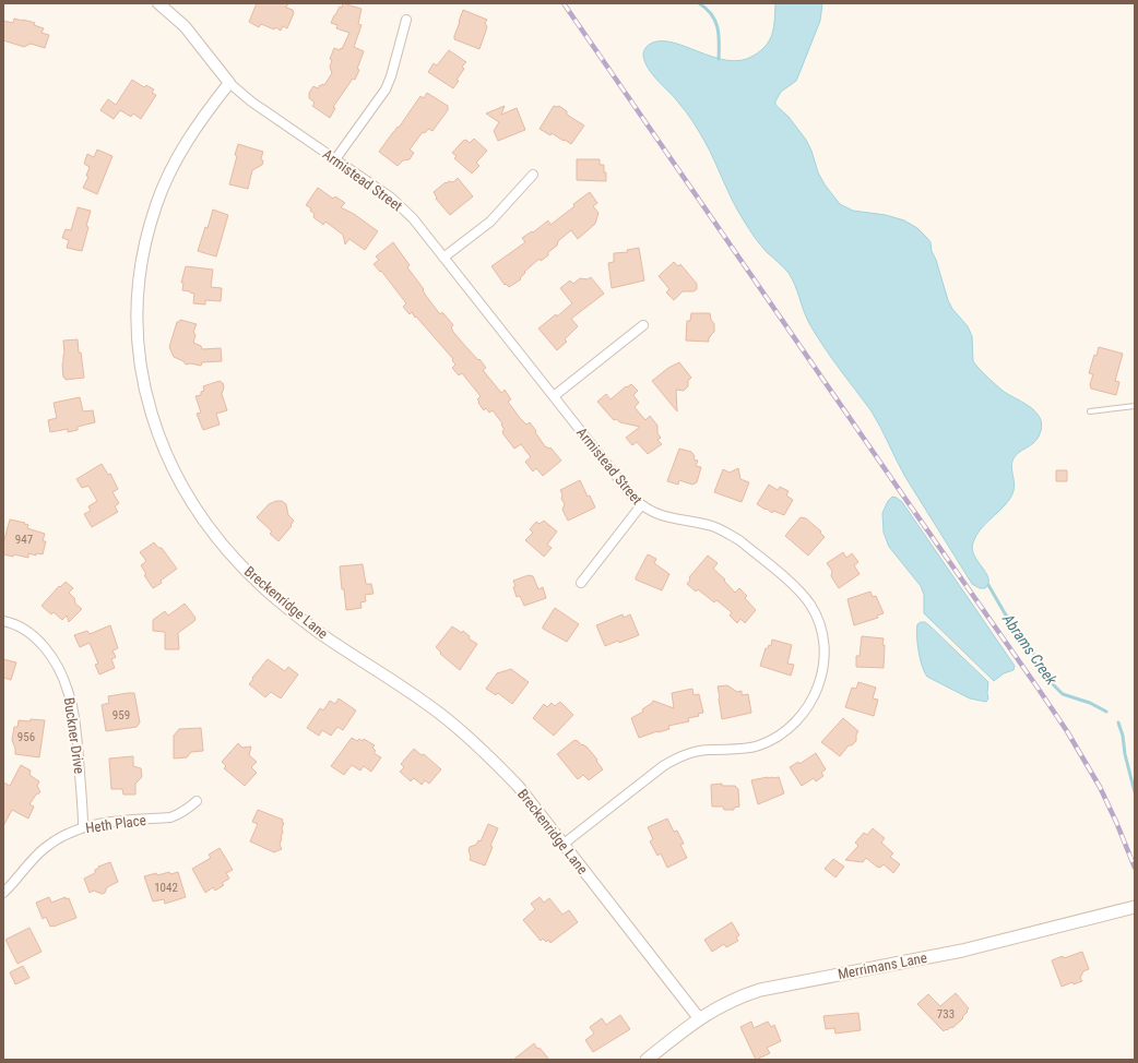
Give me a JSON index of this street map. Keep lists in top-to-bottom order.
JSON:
{
  "streets": {
    "main road": ["Merrimans Lane"],
    "street": [
      "Armistead Street",
      "Breckenridge Lane",
      "Buckner Drive",
      "Heth Place"
    ]
  },
  "crossings": [
    ["Armistead Street", "Breckenridge Lane"],
    ["Breckenridge Lane", "Merrimans Lane"],
    ["Buckner Drive", "Heth Place"]
  ],
  "water": ["Abrams Creek"],
  "house_numbers": [
    "947",
    "959",
    "956",
    "1042",
    "733"
  ]
}
